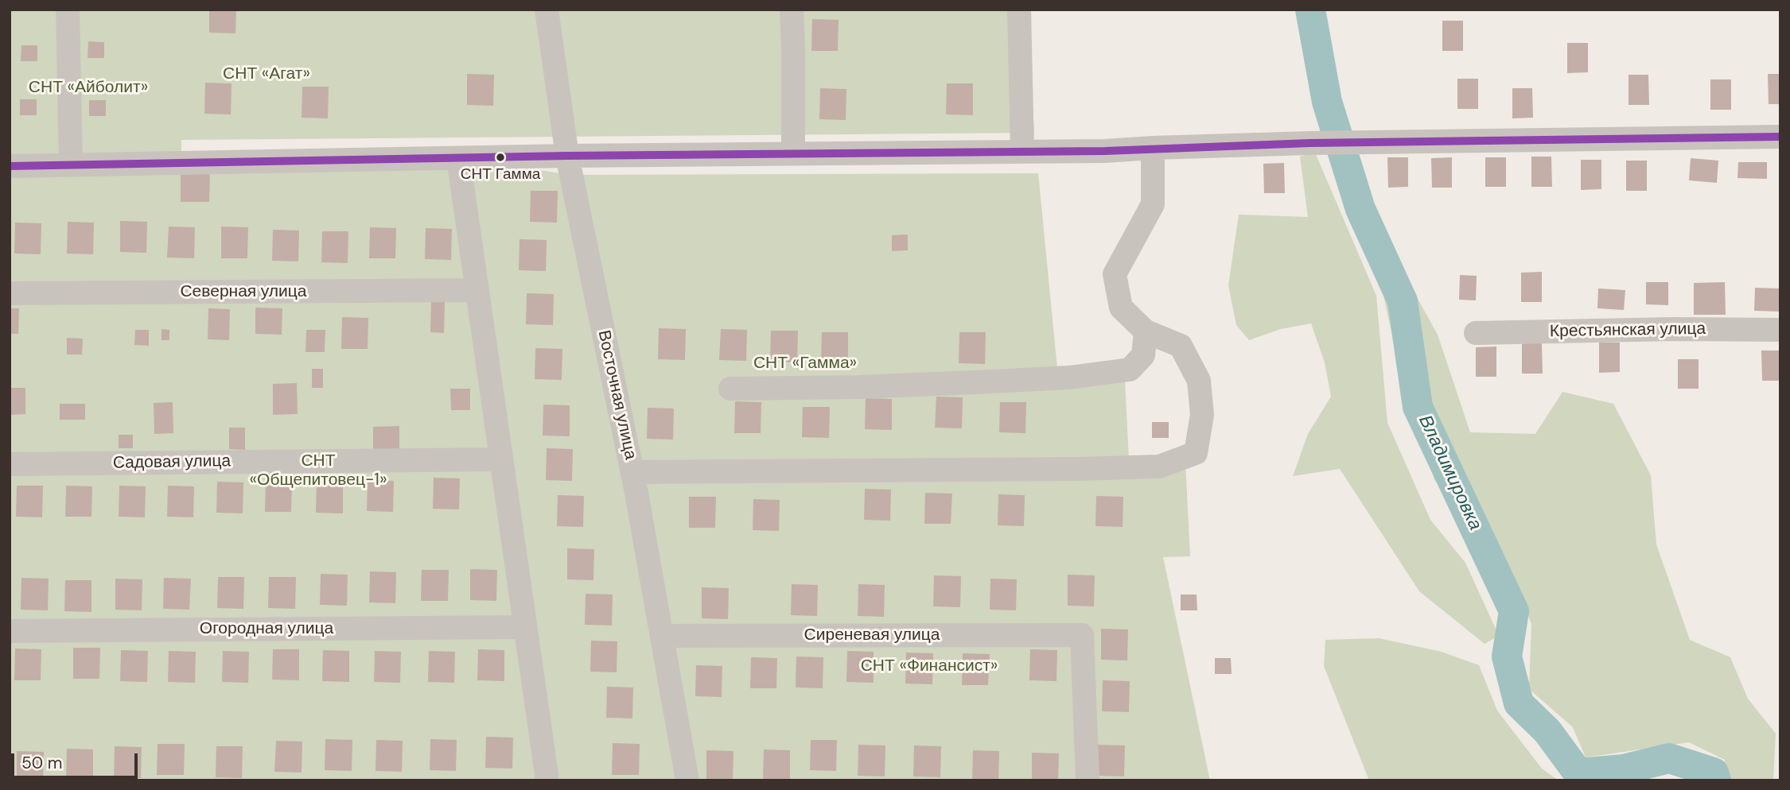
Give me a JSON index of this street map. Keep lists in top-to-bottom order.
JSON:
{
  "streets": {
    "street": [
      "Северная улица",
      "Крестьянская улица",
      "Восточная улица",
      "Садовая улица",
      "Огородная улица",
      "Сиреневая улица"
    ]
  },
  "crossings": [
    ["Восточная улица", "Сиреневая улица"]
  ],
  "water": ["Владимировка"],
  "parks": [
    "СНТ «Агат»",
    "СНТ «Айболит»",
    "СНТ «Гамма»",
    "СНТ «Общепитовец-1»",
    "СНТ «Финансист»"
  ],
  "places": ["СНТ Гамма"],
  "scale_bar": "50 m"
}
